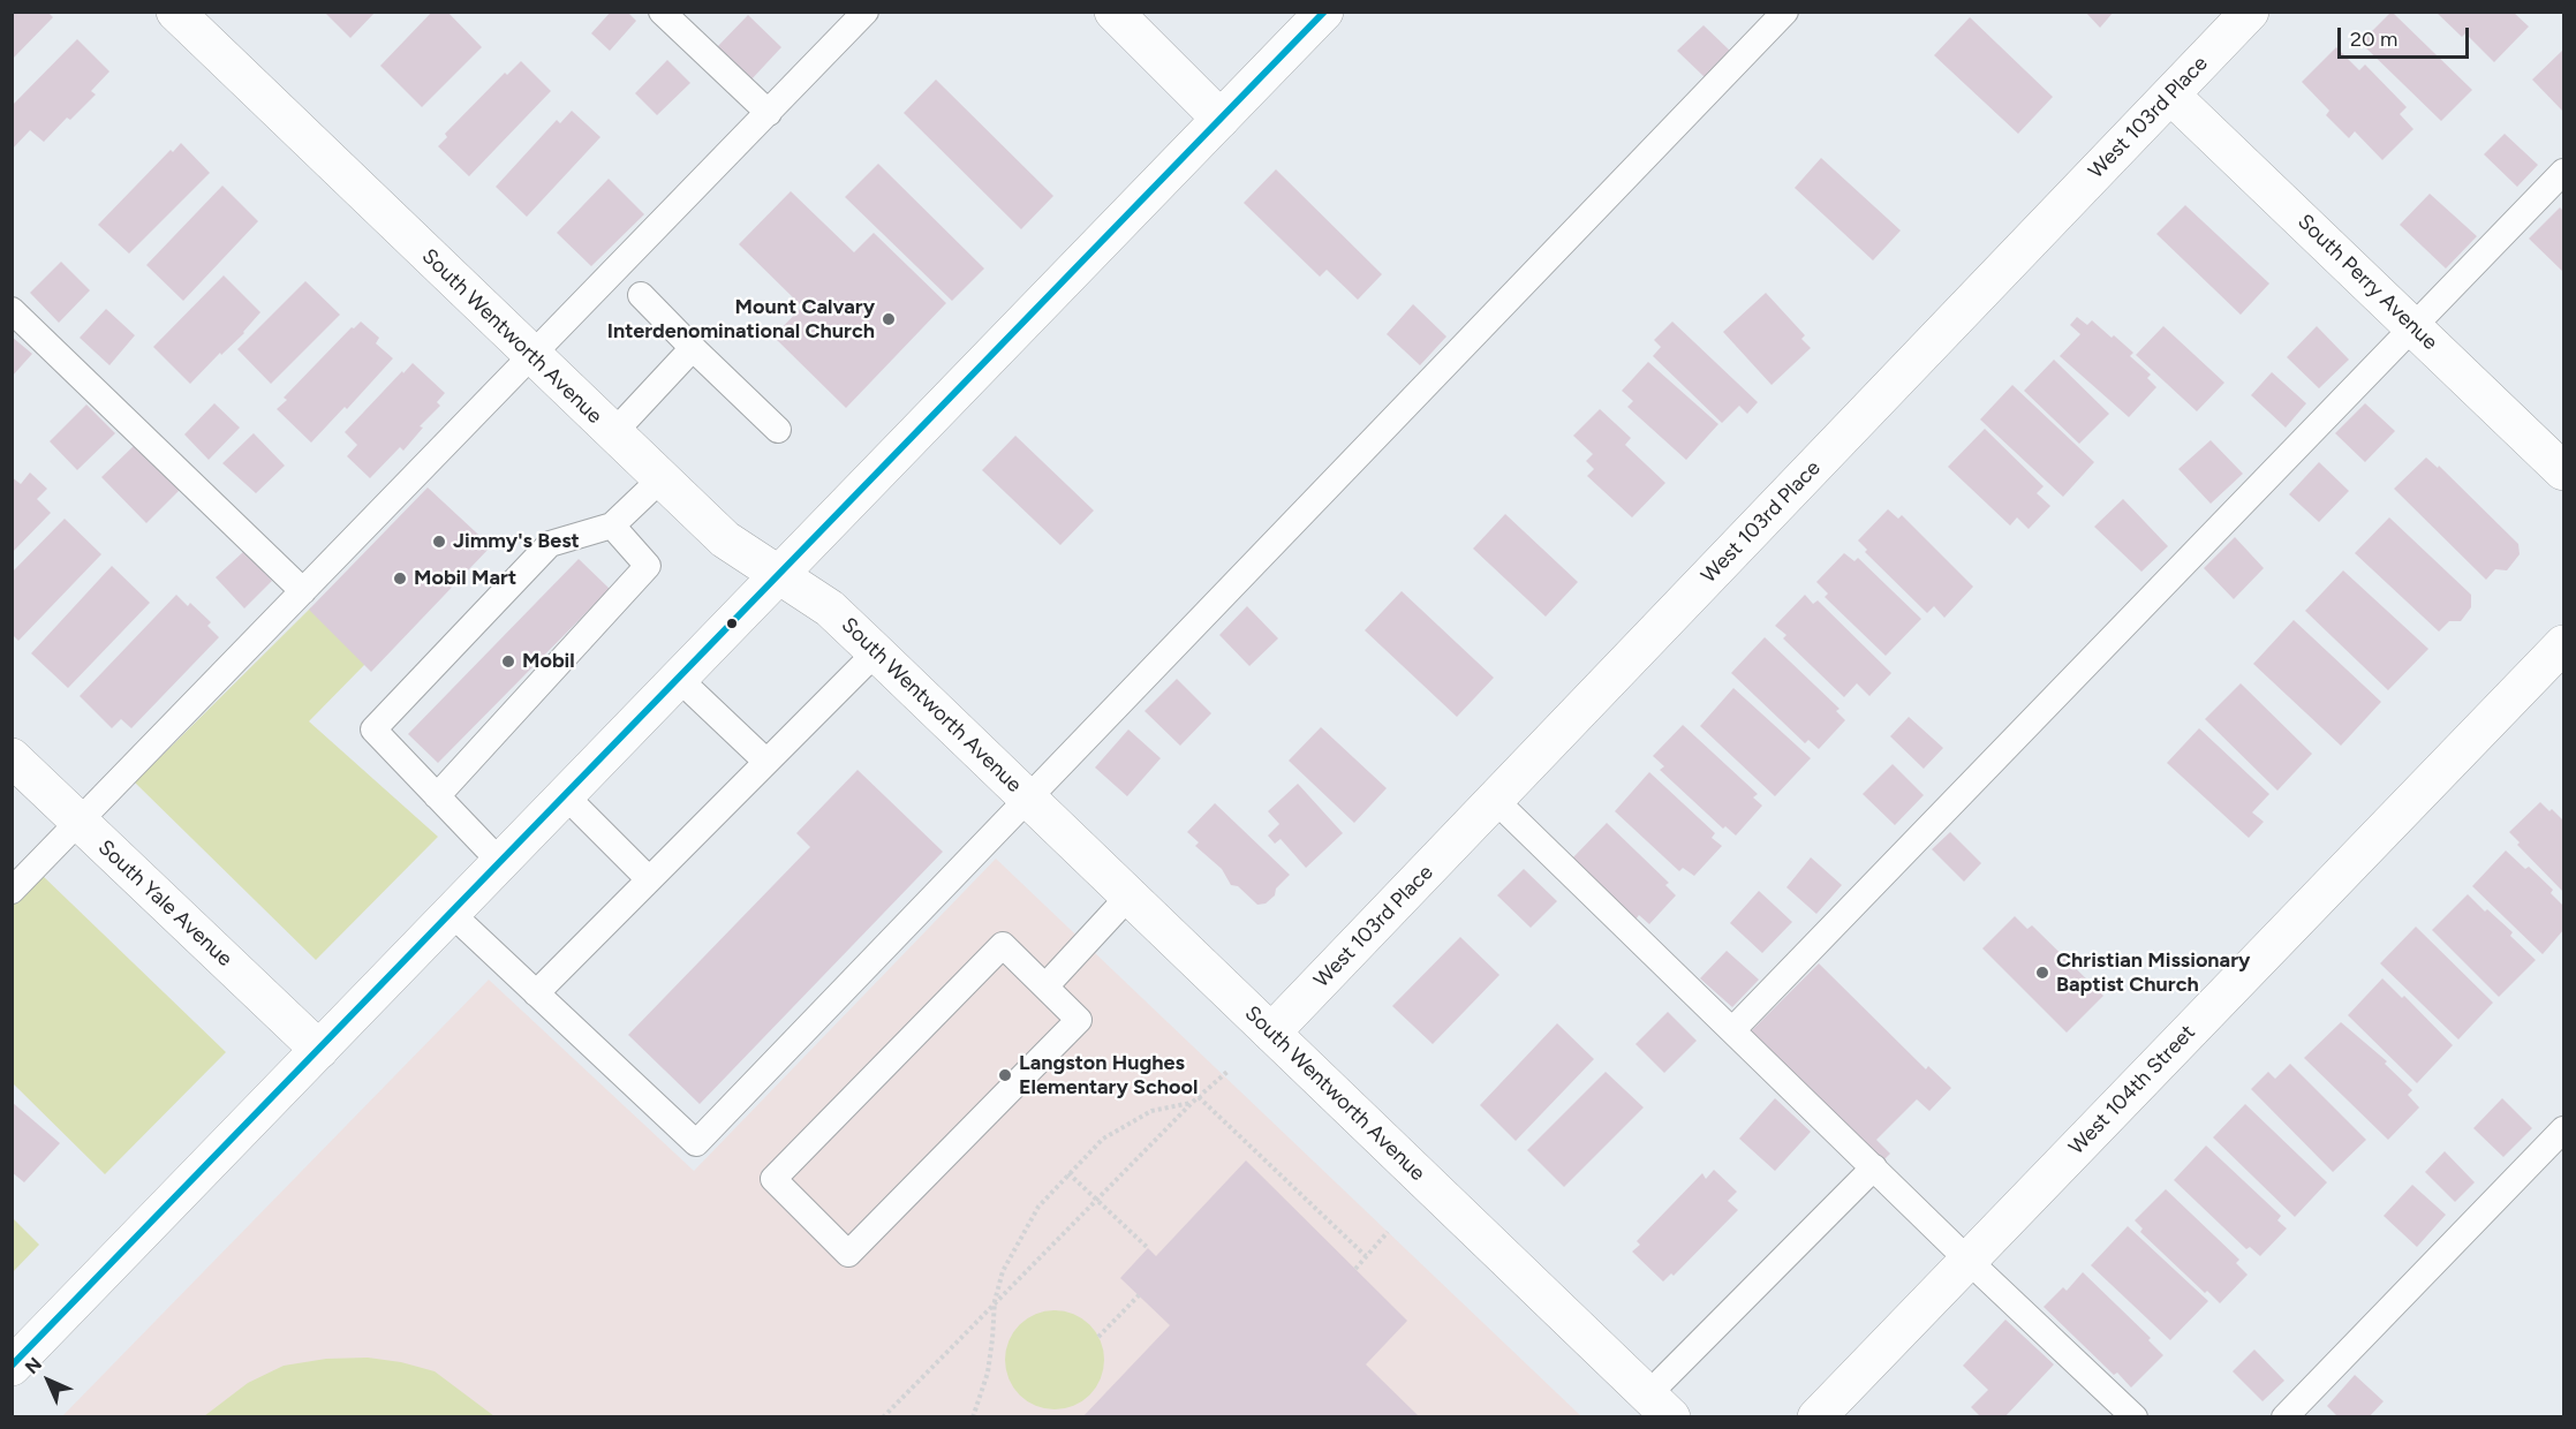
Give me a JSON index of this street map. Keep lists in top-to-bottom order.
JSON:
{
  "streets": {
    "street": [
      "West 103rd Place",
      "South Perry Avenue",
      "South Wentworth Avenue",
      "South Yale Avenue",
      "West 104th Street"
    ]
  },
  "crossings": [
    ["West 103rd Place", "South Perry Avenue"],
    ["West 103rd Place", "South Wentworth Avenue"]
  ],
  "places": [
    "Mount Calvary Interdenominational Church",
    "Jimmy's Best",
    "Mobil Mart",
    "Mobil",
    "Christian Missionary Baptist Church",
    "Langston Hughes Elementary School"
  ],
  "scale_bar": "20 m",
  "north": "top left"
}
